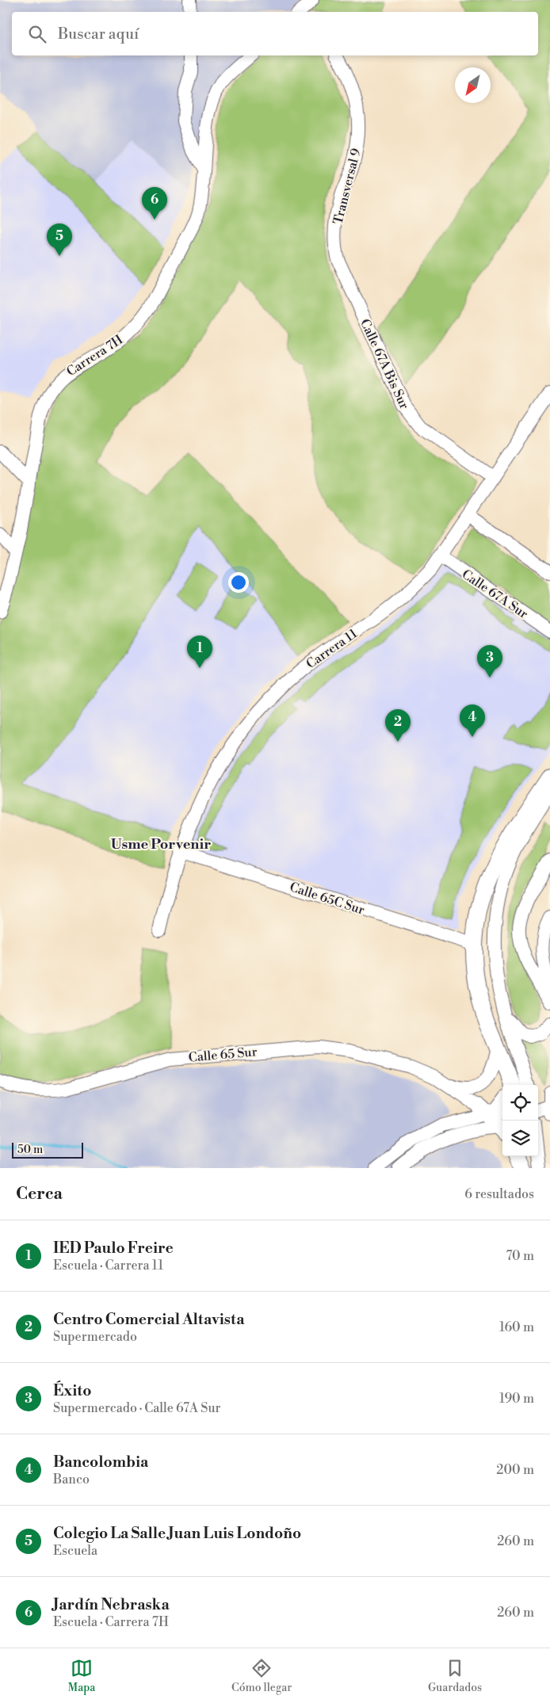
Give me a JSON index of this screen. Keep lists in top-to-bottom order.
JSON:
{
  "streets": {
    "street": [
      "Transversal 9",
      "Carrera 7H",
      "Calle 67A Bis Sur",
      "Calle 67A Sur",
      "Carrera 11",
      "Calle 65C Sur",
      "Calle 65 Sur"
    ]
  },
  "crossings": [
    ["Transversal 9", "Calle 67A Bis Sur"],
    ["Calle 67A Bis Sur", "Carrera 11"],
    ["Calle 67A Sur", "Carrera 11"],
    ["Carrera 11", "Calle 65C Sur"]
  ],
  "districts": ["Usme Porvenir"],
  "scale_bar": "50 m",
  "north": "bottom left",
  "page": {
    "search": "Buscar aquí",
    "pins": [
      "6",
      "5",
      "1",
      "3",
      "4",
      "2"
    ],
    "scale": "50 m",
    "heading": ["Cerca", "6 resultados"],
    "list": [
      {
        "mark": "1",
        "name": "IED Paulo Freire",
        "note": "Escuela · Carrera 11",
        "value": "70 m"
      },
      {
        "mark": "2",
        "name": "Centro Comercial Altavista",
        "note": "Supermercado",
        "value": "160 m"
      },
      {
        "mark": "3",
        "name": "Éxito",
        "note": "Supermercado · Calle 67A Sur",
        "value": "190 m"
      },
      {
        "mark": "4",
        "name": "Bancolombia",
        "note": "Banco",
        "value": "200 m"
      },
      {
        "mark": "5",
        "name": "Colegio La Salle Juan Luis Londoño",
        "note": "Escuela",
        "value": "260 m"
      },
      {
        "mark": "6",
        "name": "Jardín Nebraska",
        "note": "Escuela · Carrera 7H",
        "value": "260 m"
      }
    ],
    "nav": ["Mapa", "Cómo llegar", "Guardados"]
  }
}
